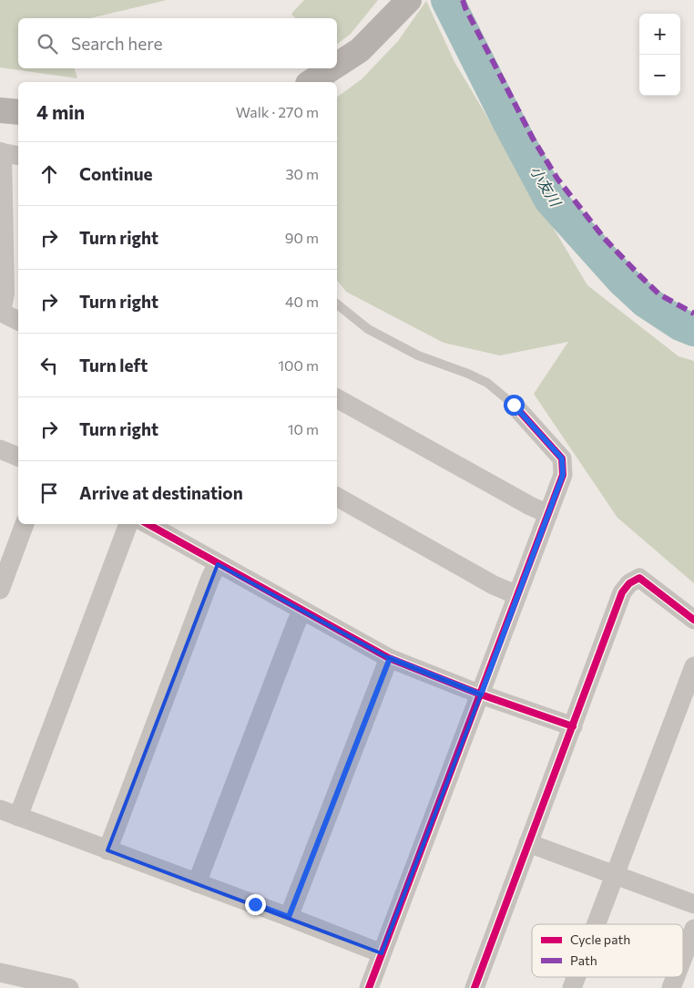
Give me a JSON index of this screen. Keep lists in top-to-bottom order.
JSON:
{
  "water": ["小友川"],
  "legend": ["Cycle path", "Path"],
  "page": {
    "map_buttons": ["+", "−"],
    "search": "Search here",
    "heading": ["4 min", "Walk · 270 m"],
    "list": [
      ["Continue", "30 m"],
      ["Turn right", "90 m"],
      ["Turn right", "40 m"],
      ["Turn left", "100 m"],
      ["Turn right", "10 m"],
      "Arrive at destination"
    ]
  }
}
